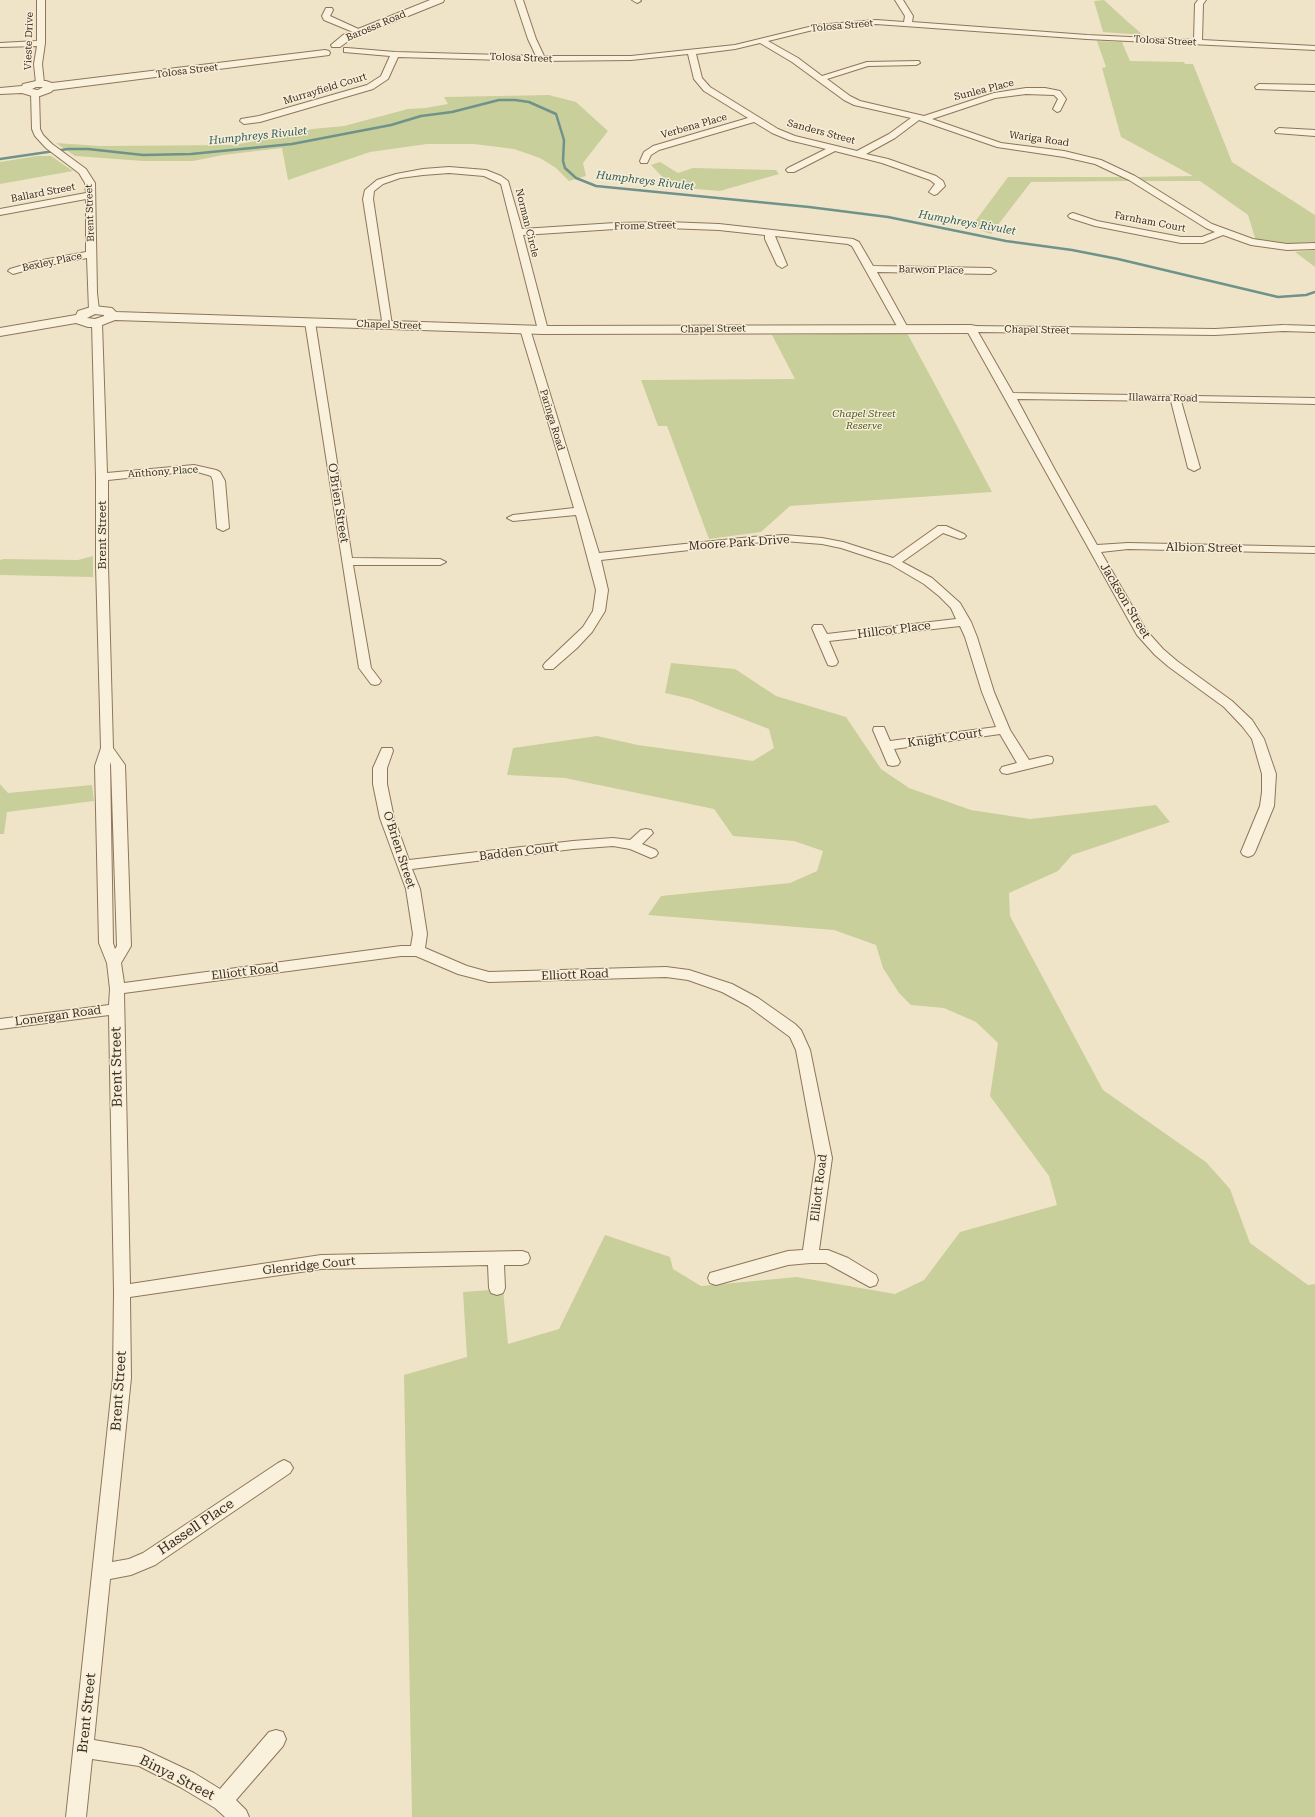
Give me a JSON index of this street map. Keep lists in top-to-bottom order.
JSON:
{
  "streets": {
    "street": [
      "Barossa Road",
      "Tolosa Street",
      "Vieste Drive",
      "Murrayfield Court",
      "Sunlea Place",
      "Verbena Place",
      "Sanders Street",
      "Wariga Road",
      "Ballard Street",
      "Brent Street",
      "Farnham Court",
      "Norman Circle",
      "Frome Street",
      "Bexley Place",
      "Barwon Place",
      "Chapel Street",
      "Illawarra Road",
      "Paringa Road",
      "Anthony Place",
      "O'Brien Street",
      "Moore Park Drive",
      "Albion Street",
      "Jackson Street",
      "Hillcot Place",
      "Knight Court",
      "Badden Court",
      "Elliott Road",
      "Lonergan Road",
      "Glenridge Court",
      "Hassell Place",
      "Binya Street"
    ]
  },
  "crossings": [
    ["Barossa Road", "Tolosa Street"],
    ["Tolosa Street", "Vieste Drive"],
    ["Tolosa Street", "Murrayfield Court"],
    ["Tolosa Street", "Sanders Street"],
    ["Tolosa Street", "Wariga Road"],
    ["Tolosa Street", "Brent Street"],
    ["Vieste Drive", "Brent Street"],
    ["Sunlea Place", "Sanders Street"],
    ["Sunlea Place", "Wariga Road"],
    ["Verbena Place", "Sanders Street"],
    ["Wariga Road", "Farnham Court"],
    ["Ballard Street", "Brent Street"],
    ["Brent Street", "Bexley Place"],
    ["Brent Street", "Anthony Place"],
    ["Brent Street", "Elliott Road"],
    ["Brent Street", "Lonergan Road"],
    ["Brent Street", "Glenridge Court"],
    ["Brent Street", "Hassell Place"],
    ["Brent Street", "Binya Street"],
    ["Norman Circle", "Frome Street"],
    ["Norman Circle", "Chapel Street"],
    ["Frome Street", "Barwon Place"],
    ["Frome Street", "Chapel Street"],
    ["Chapel Street", "Paringa Road"],
    ["Chapel Street", "O'Brien Street"],
    ["Chapel Street", "Jackson Street"],
    ["Illawarra Road", "Jackson Street"],
    ["Paringa Road", "Moore Park Drive"],
    ["O'Brien Street", "Badden Court"],
    ["O'Brien Street", "Elliott Road"],
    ["Moore Park Drive", "Hillcot Place"],
    ["Moore Park Drive", "Knight Court"],
    ["Albion Street", "Jackson Street"]
  ],
  "water": ["Humphreys Rivulet"],
  "parks": ["Chapel Street Reserve"]
}
